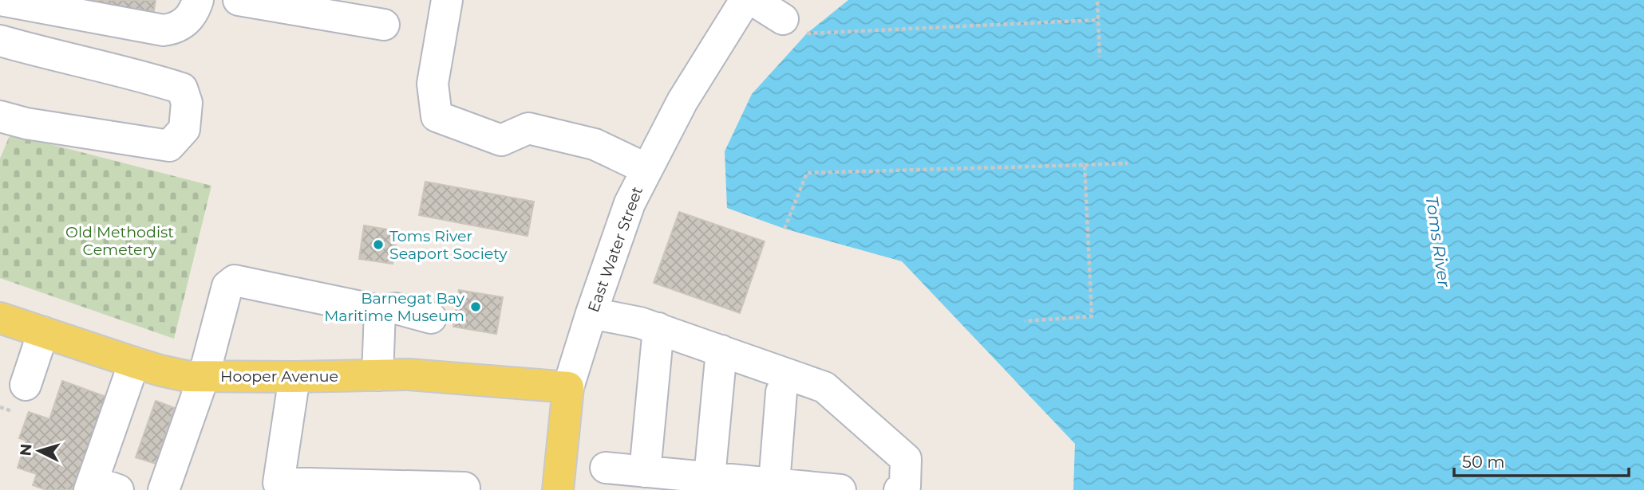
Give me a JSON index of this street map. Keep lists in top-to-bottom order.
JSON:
{
  "streets": {
    "main road": ["East Water Street", "Hooper Avenue"]
  },
  "crossings": [
    ["East Water Street", "Hooper Avenue"]
  ],
  "water": ["Toms River"],
  "parks": ["Old Methodist Cemetery"],
  "places": ["Toms River Seaport Society", "Barnegat Bay Maritime Museum"],
  "scale_bar": "50 m",
  "north": "left"
}
